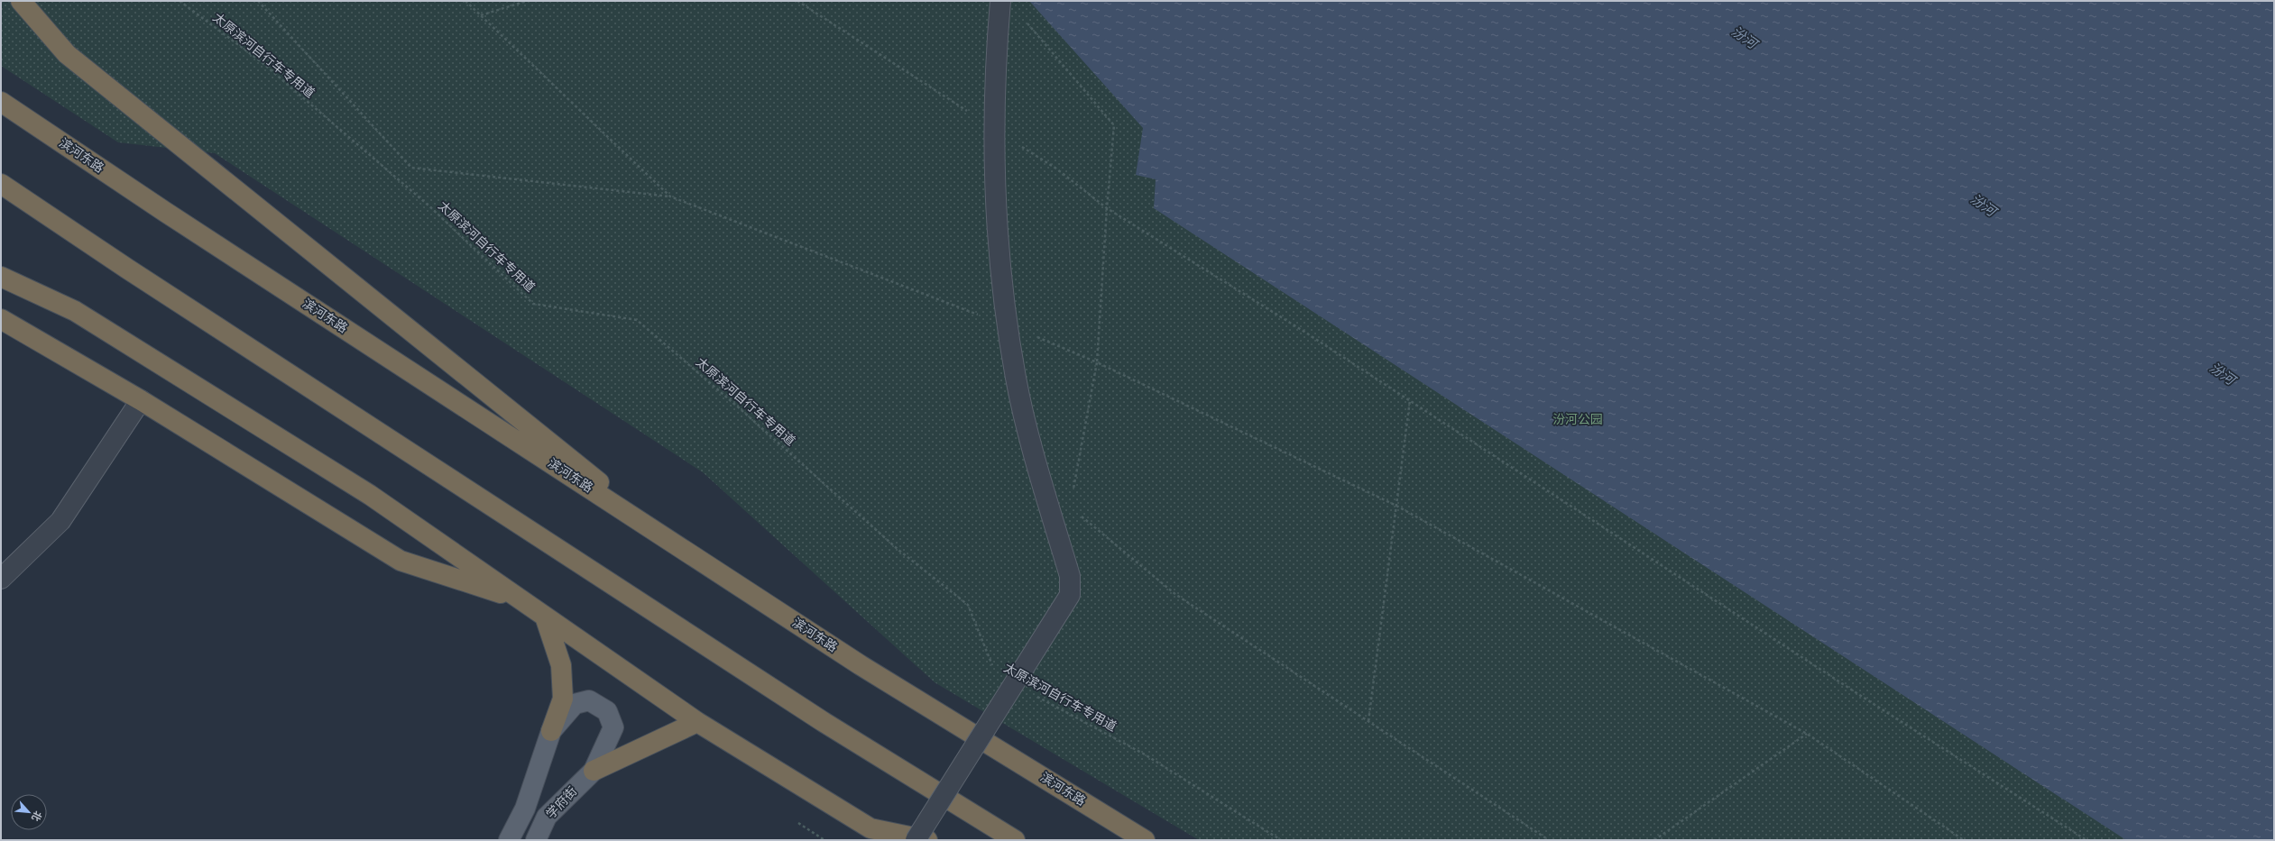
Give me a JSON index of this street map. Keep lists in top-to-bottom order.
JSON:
{
  "streets": {
    "highway": ["滨河东路"],
    "main road": ["学府街"],
    "path": ["太原滨河自行车专用道"]
  },
  "water": ["汾河"],
  "parks": ["汾河公园"],
  "north": "bottom right"
}
